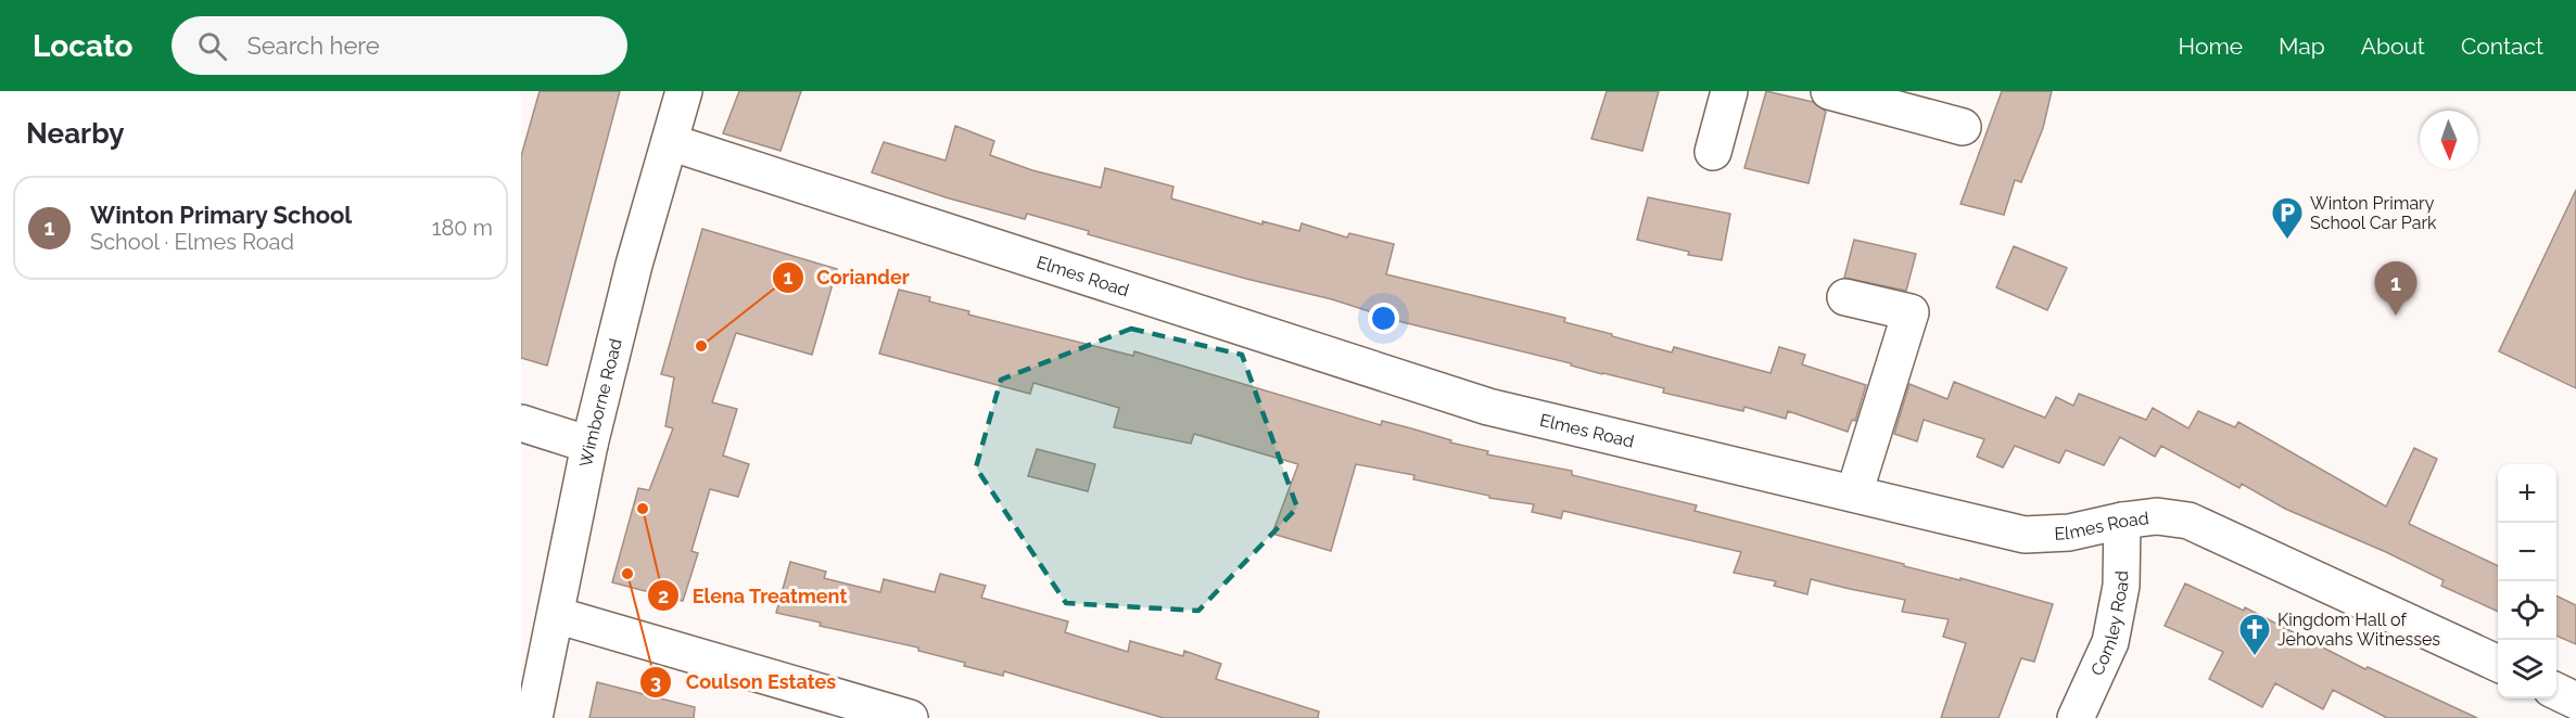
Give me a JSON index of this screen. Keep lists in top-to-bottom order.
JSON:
{
  "streets": {
    "street": ["Elmes Road", "Wimborne Road", "Comley Road"]
  },
  "crossings": [
    ["Elmes Road", "Wimborne Road"],
    ["Elmes Road", "Comley Road"]
  ],
  "places": {
    "parking": ["Winton Primary School Car Park"],
    "other": ["Coriander", "Elena Treatment", "Coulson Estates"],
    "church": ["Kingdom Hall of Jehovahs Witnesses"]
  },
  "north": "bottom",
  "page": {
    "header": "Locato",
    "search": "Search here",
    "nav": [
      "Home",
      "Map",
      "About",
      "Contact"
    ],
    "heading": "Nearby",
    "list": [
      {
        "mark": "1",
        "name": "Winton Primary School",
        "note": "School · Elmes Road",
        "value": "180 m"
      }
    ],
    "pins": "1",
    "map_buttons": ["+", "−"]
  }
}
